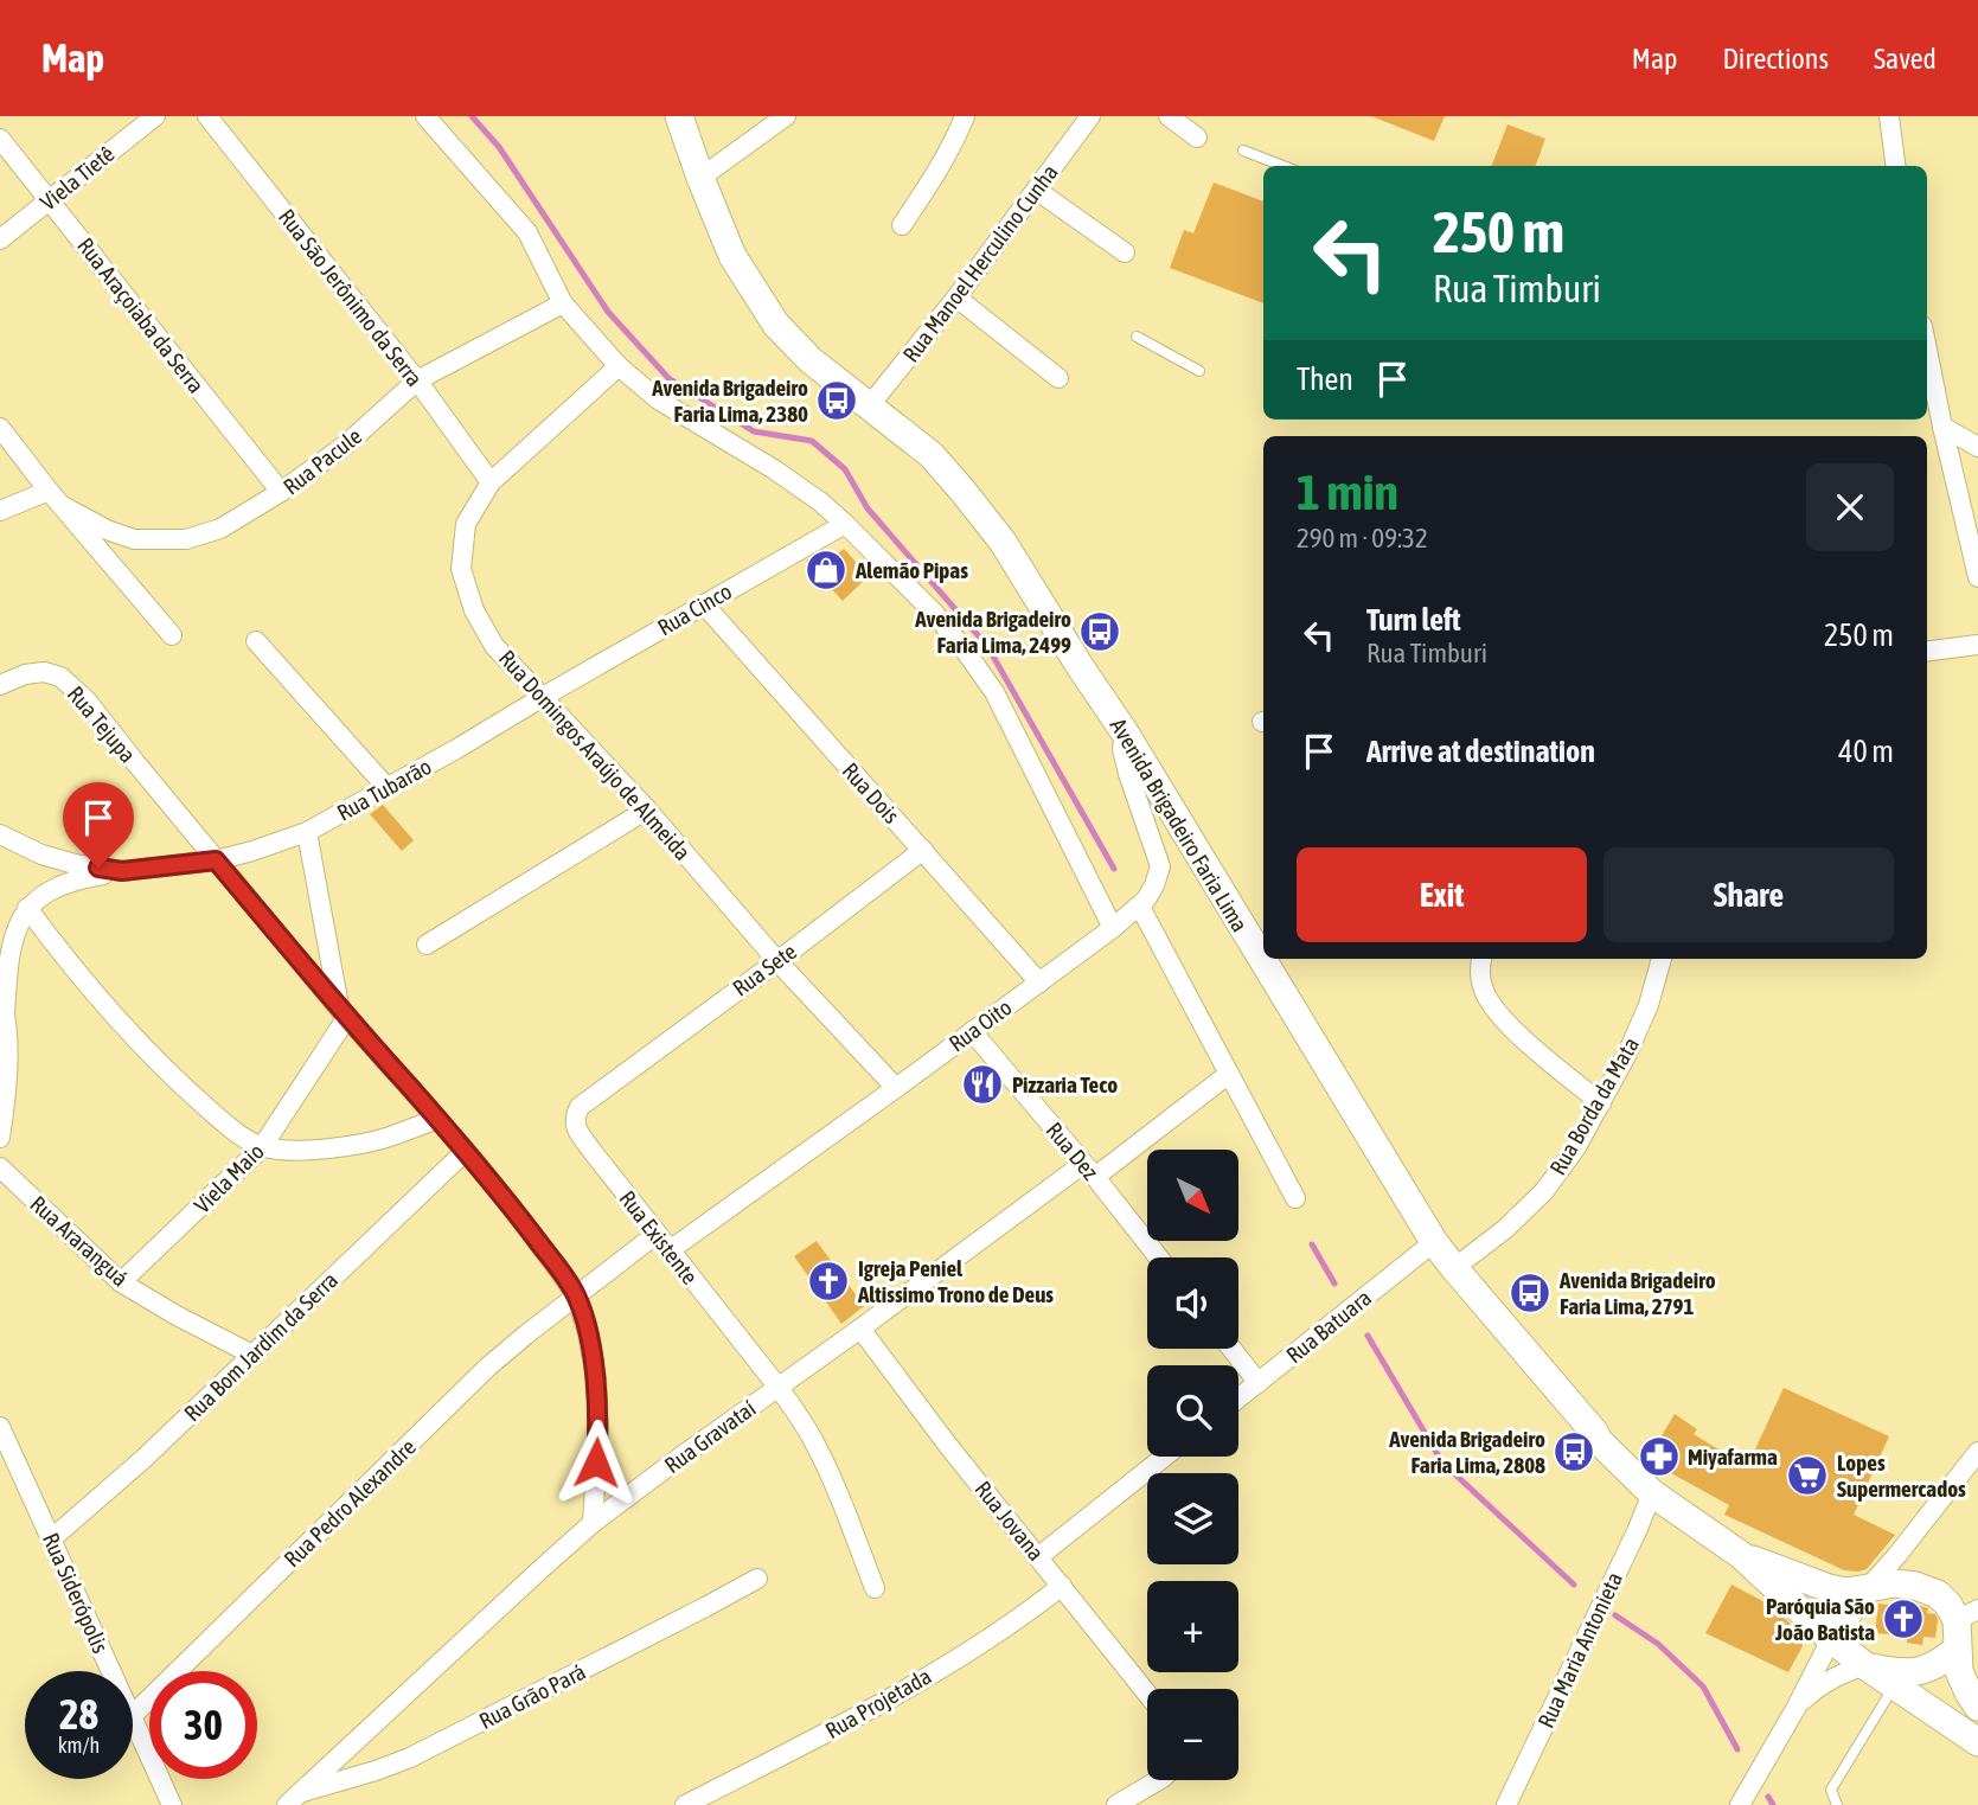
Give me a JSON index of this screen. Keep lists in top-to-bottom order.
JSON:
{
  "streets": {
    "main road": ["Avenida Brigadeiro Faria Lima"],
    "street": [
      "Viela Tietê",
      "Rua Manoel Herculino Cunha",
      "Rua São Jerônimo da Serra",
      "Rua Araçoiaba da Serra",
      "Rua Pacule",
      "Rua Cinco",
      "Rua Tejupa",
      "Rua Domingos Araújo de Almeida",
      "Rua Tubarão",
      "Rua Dois",
      "Rua Sete",
      "Rua Oito",
      "Rua Borda da Mata",
      "Rua Dez",
      "Viela Maio",
      "Rua Existente",
      "Rua Araranguá",
      "Rua Batuara",
      "Rua Bom Jardim da Serra",
      "Rua Gravataí",
      "Rua Pedro Alexandre",
      "Rua Jovana",
      "Rua Siderópolis",
      "Rua Maria Antonieta",
      "Rua Grão Pará",
      "Rua Projetada"
    ]
  },
  "crossings": [
    ["Viela Tietê", "Rua Araçoiaba da Serra"],
    ["Rua Manoel Herculino Cunha", "Avenida Brigadeiro Faria Lima"],
    ["Rua São Jerônimo da Serra", "Rua Pacule"],
    ["Rua São Jerônimo da Serra", "Rua Domingos Araújo de Almeida"],
    ["Rua Araçoiaba da Serra", "Rua Pacule"],
    ["Rua Cinco", "Rua Domingos Araújo de Almeida"],
    ["Rua Cinco", "Rua Tubarão"],
    ["Rua Cinco", "Rua Dois"],
    ["Rua Tejupa", "Rua Tubarão"],
    ["Rua Tejupa", "Viela Maio"],
    ["Rua Tejupa", "Rua Bom Jardim da Serra"],
    ["Rua Tejupa", "Rua Gravataí"],
    ["Rua Tejupa", "Rua Pedro Alexandre"],
    ["Rua Domingos Araújo de Almeida", "Rua Tubarão"],
    ["Rua Domingos Araújo de Almeida", "Rua Sete"],
    ["Rua Domingos Araújo de Almeida", "Rua Oito"],
    ["Rua Dois", "Rua Sete"],
    ["Rua Dois", "Rua Oito"],
    ["Avenida Brigadeiro Faria Lima", "Rua Oito"],
    ["Avenida Brigadeiro Faria Lima", "Rua Borda da Mata"],
    ["Avenida Brigadeiro Faria Lima", "Rua Batuara"],
    ["Avenida Brigadeiro Faria Lima", "Rua Maria Antonieta"],
    ["Rua Sete", "Rua Existente"],
    ["Rua Oito", "Rua Dez"],
    ["Rua Oito", "Rua Existente"],
    ["Rua Dez", "Rua Gravataí"],
    ["Viela Maio", "Rua Araranguá"],
    ["Rua Existente", "Rua Gravataí"],
    ["Rua Araranguá", "Rua Bom Jardim da Serra"],
    ["Rua Bom Jardim da Serra", "Rua Siderópolis"],
    ["Rua Gravataí", "Rua Jovana"],
    ["Rua Gravataí", "Rua Grão Pará"],
    ["Rua Jovana", "Rua Projetada"]
  ],
  "places": {
    "bus stop": [
      "Avenida Brigadeiro Faria Lima, 2380",
      "Avenida Brigadeiro Faria Lima, 2499",
      "Avenida Brigadeiro Faria Lima, 2791",
      "Avenida Brigadeiro Faria Lima, 2808"
    ],
    "shop": ["Alemão Pipas"],
    "restaurant": ["Pizzaria Teco"],
    "church": ["Igreja Peniel Altissimo Trono de Deus", "Paróquia São João Batista"],
    "pharmacy": ["Miyafarma"],
    "supermarket": ["Lopes Supermercados"]
  },
  "north": "bottom right",
  "page": {
    "header": "Map",
    "nav": ["Map", "Directions", "Saved"],
    "turn": ["250 m", "Rua Timburi"],
    "then": "Then",
    "heading": ["1 min", "290 m · 09:32"],
    "list": [
      {
        "name": "Turn left",
        "note": "Rua Timburi",
        "value": "250 m"
      },
      {
        "name": "Arrive at destination",
        "value": "40 m"
      }
    ],
    "buttons": ["Exit", "Share"],
    "map_buttons": ["+", "−"],
    "speed": "28 km/h",
    "limit": "30"
  }
}
